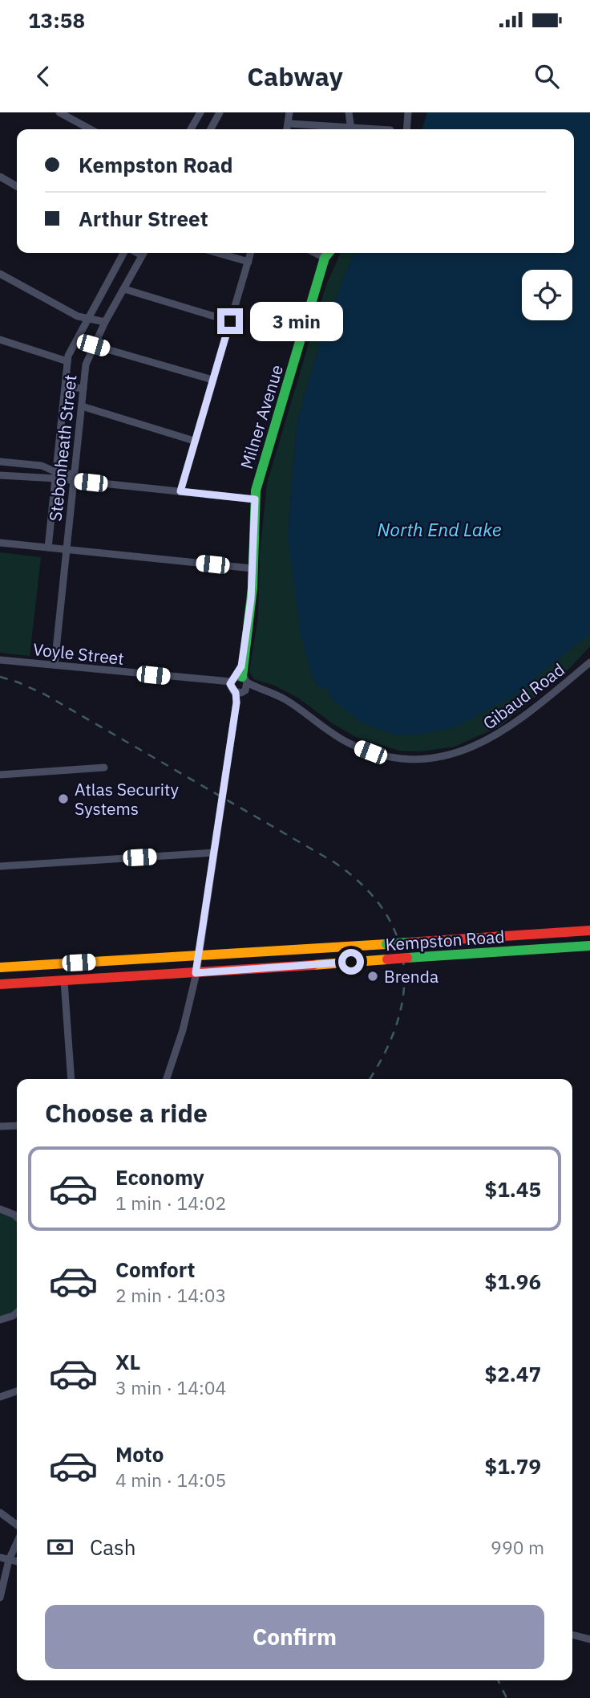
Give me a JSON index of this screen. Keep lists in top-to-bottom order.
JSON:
{
  "streets": {
    "main road": ["Milner Avenue", "Kempston Road"],
    "street": ["Stebonheath Street", "Voyle Street", "Gibaud Road"]
  },
  "crossings": [
    ["Milner Avenue", "Voyle Street"],
    ["Milner Avenue", "Gibaud Road"],
    ["Milner Avenue", "Kempston Road"],
    ["Stebonheath Street", "Voyle Street"],
    ["Voyle Street", "Gibaud Road"]
  ],
  "water": ["North End Lake"],
  "places": ["Atlas Security Systems", "Brenda"],
  "page": {
    "status": "13:58",
    "header": "Cabway",
    "banner": ["Kempston Road", "Arthur Street"],
    "bubble": "3 min",
    "heading": "Choose a ride",
    "list": [
      {
        "name": "Economy",
        "note": "1 min · 14:02",
        "value": "$1.45"
      },
      {
        "name": "Comfort",
        "note": "2 min · 14:03",
        "value": "$1.96"
      },
      {
        "name": "XL",
        "note": "3 min · 14:04",
        "value": "$2.47"
      },
      {
        "name": "Moto",
        "note": "4 min · 14:05",
        "value": "$1.79"
      }
    ],
    "pay": ["Cash", "990 m"],
    "buttons": "Confirm"
  }
}
